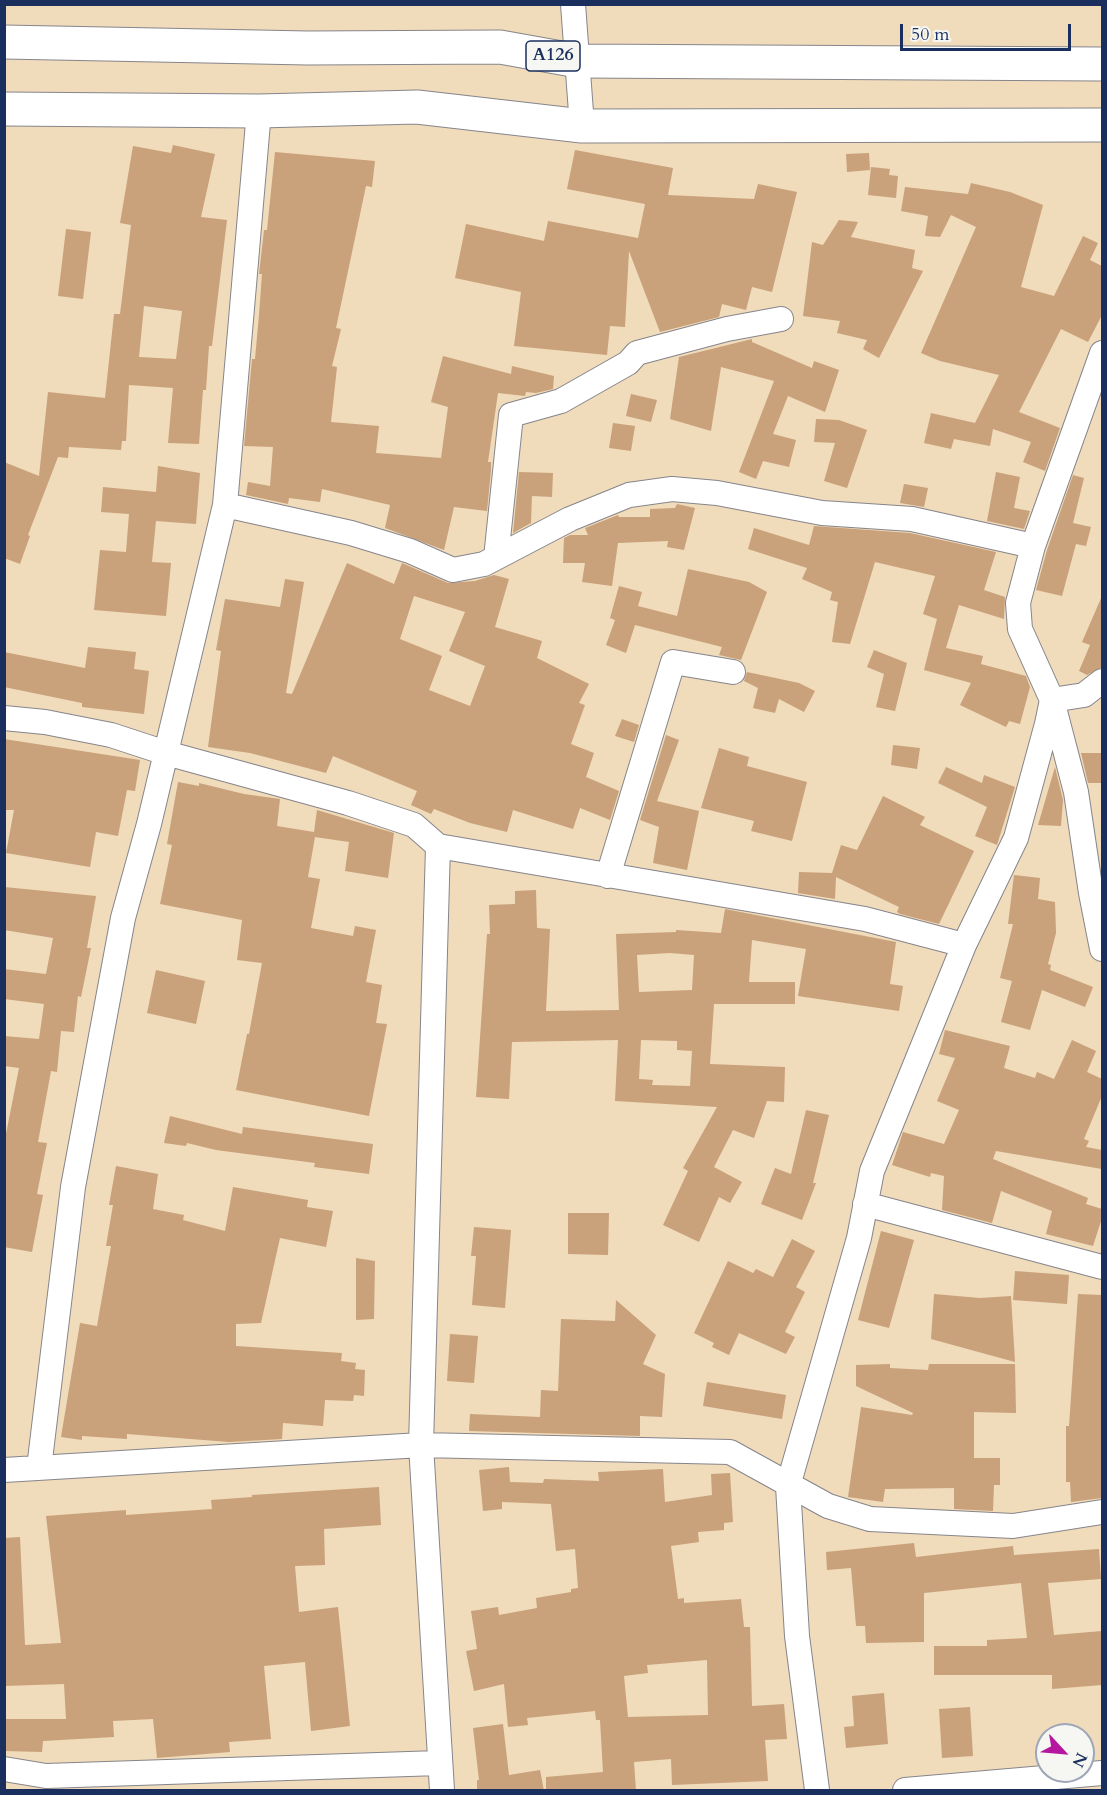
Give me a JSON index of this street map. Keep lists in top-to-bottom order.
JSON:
{
  "streets": {
    "highway": ["A126"]
  },
  "scale_bar": "50 m",
  "north": "bottom right"
}
